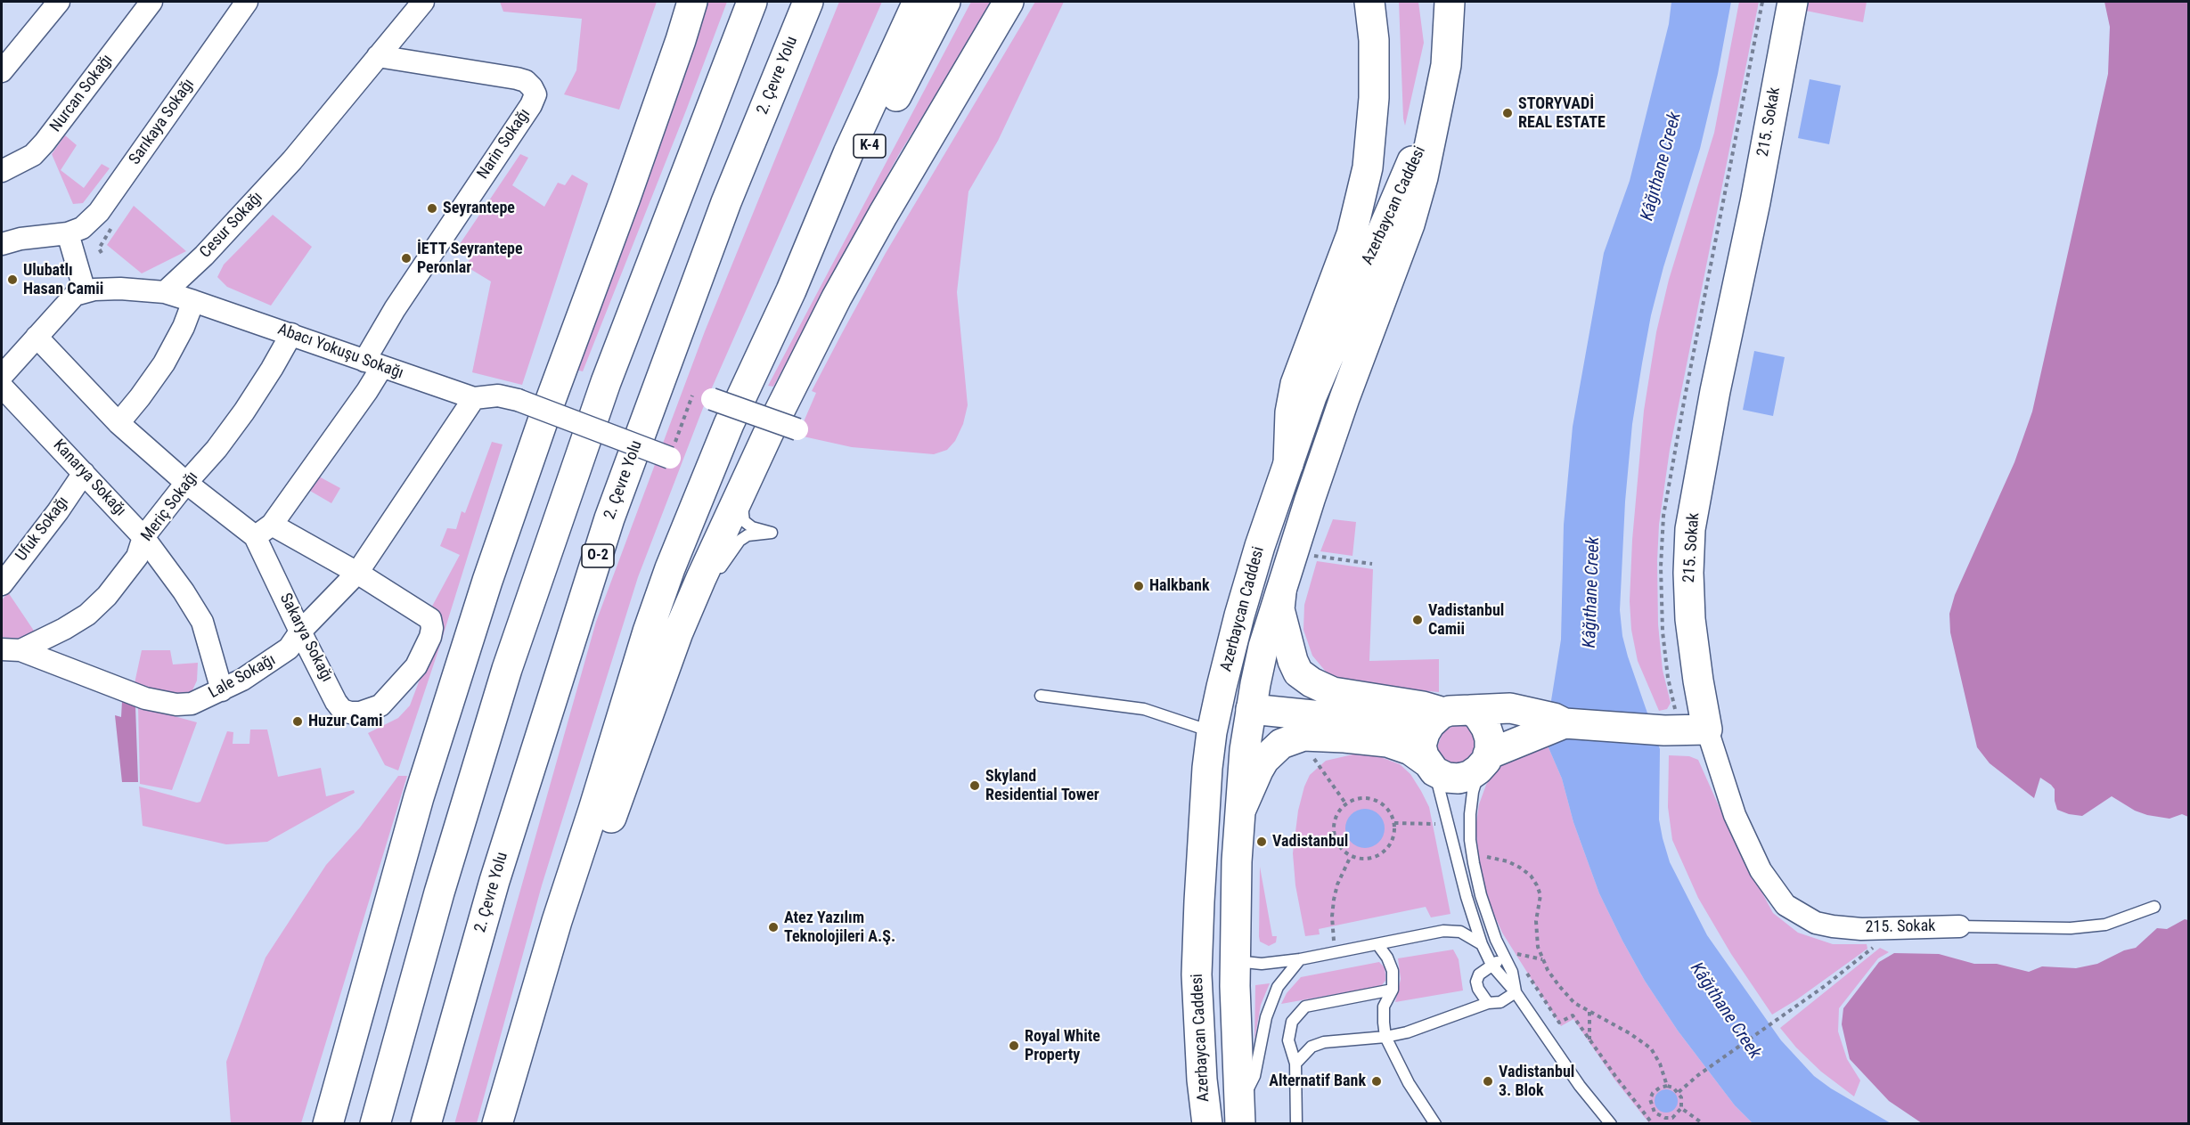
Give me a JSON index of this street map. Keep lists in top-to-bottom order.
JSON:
{
  "streets": {
    "main road": [
      "2. Çevre Yolu",
      "215. Sokak",
      "K-4",
      "Azerbaycan Caddesi",
      "O-2"
    ],
    "street": [
      "Nurcan Sokağı",
      "Sarıkaya Sokağı",
      "Narin Sokağı",
      "Cesur Sokağı",
      "Abacı Yokuşu Sokağı",
      "Kanarya Sokağı",
      "Meriç Sokağı",
      "Ufuk Sokağı",
      "Sakarya Sokağı",
      "Lale Sokağı"
    ]
  },
  "crossings": [
    ["Narin Sokağı", "Cesur Sokağı"],
    ["Narin Sokağı", "Abacı Yokuşu Sokağı"],
    ["Cesur Sokağı", "Abacı Yokuşu Sokağı"],
    ["Abacı Yokuşu Sokağı", "Meriç Sokağı"],
    ["Abacı Yokuşu Sokağı", "Lale Sokağı"],
    ["Kanarya Sokağı", "Meriç Sokağı"],
    ["Kanarya Sokağı", "Ufuk Sokağı"],
    ["Kanarya Sokağı", "Lale Sokağı"],
    ["Meriç Sokağı", "Sakarya Sokağı"],
    ["Meriç Sokağı", "Lale Sokağı"],
    ["Sakarya Sokağı", "Lale Sokağı"]
  ],
  "water": ["Kâğıthane Creek"],
  "places": [
    "STORYVADİ REAL ESTATE",
    "Seyrantepe",
    "İETT Seyrantepe Peronlar",
    "Ulubatlı Hasan Camii",
    "Halkbank",
    "Vadistanbul Camii",
    "Huzur Cami",
    "Skyland Residential Tower",
    "Vadistanbul",
    "Atez Yazılım Teknolojileri A.Ş.",
    "Royal White Property",
    "Alternatif Bank",
    "Vadistanbul 3. Blok"
  ]
}
